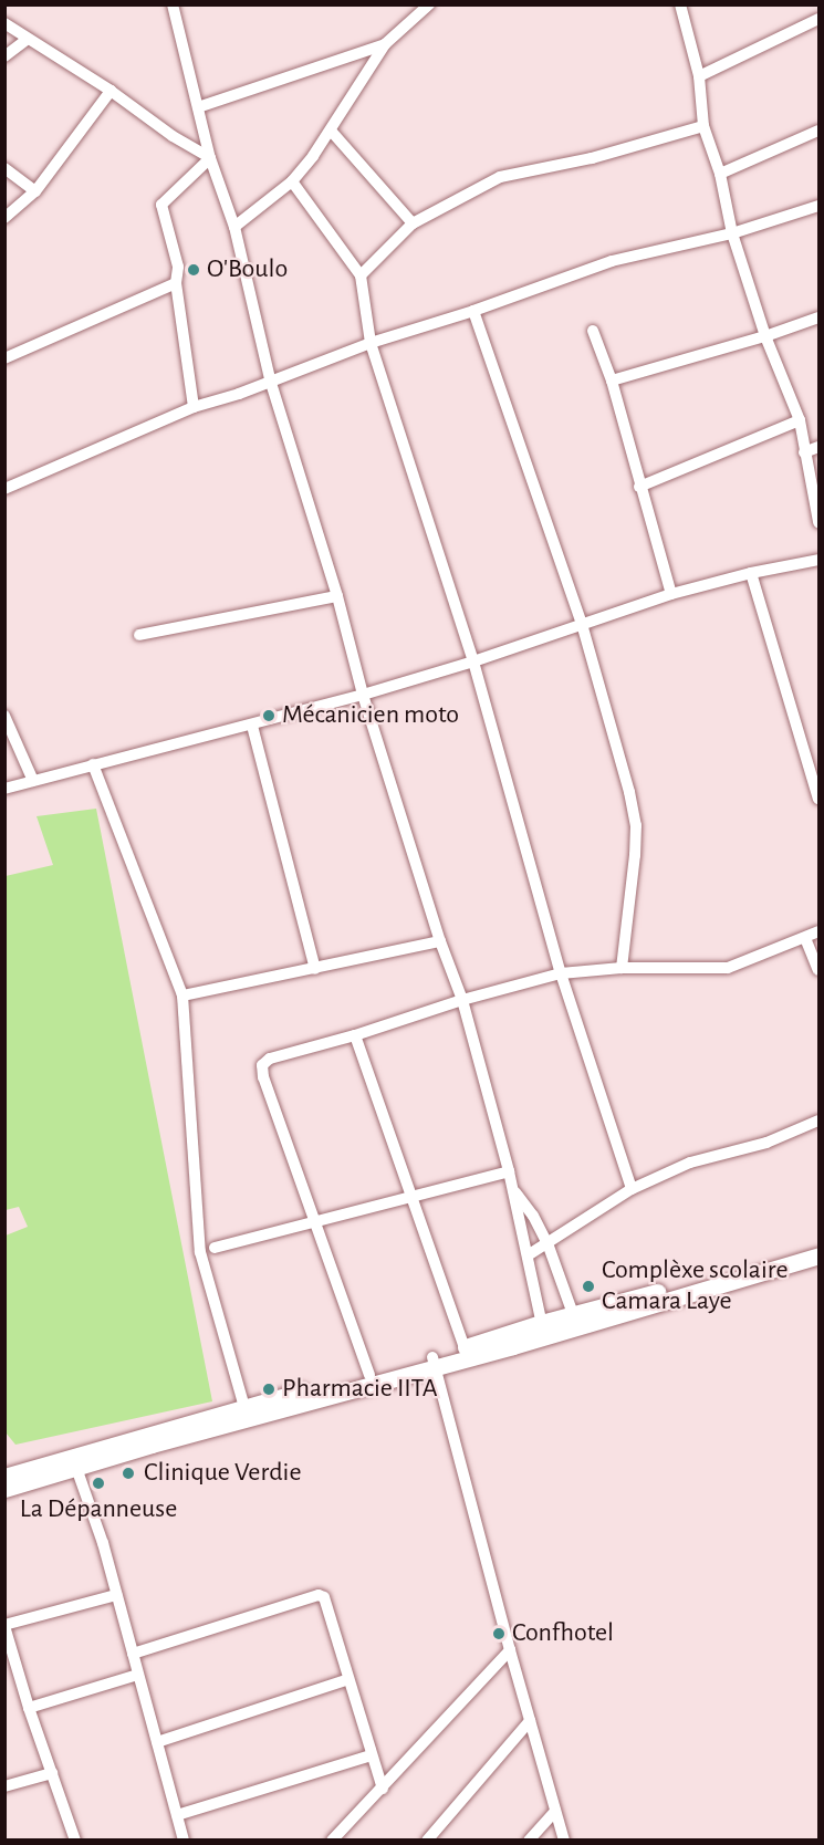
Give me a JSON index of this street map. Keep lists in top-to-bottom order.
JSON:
{
  "places": [
    "O'Boulo",
    "Mécanicien moto",
    "Complèxe scolaire Camara Laye",
    "Pharmacie IITA",
    "Clinique Verdie",
    "La Dépanneuse",
    "Confhotel"
  ]
}
